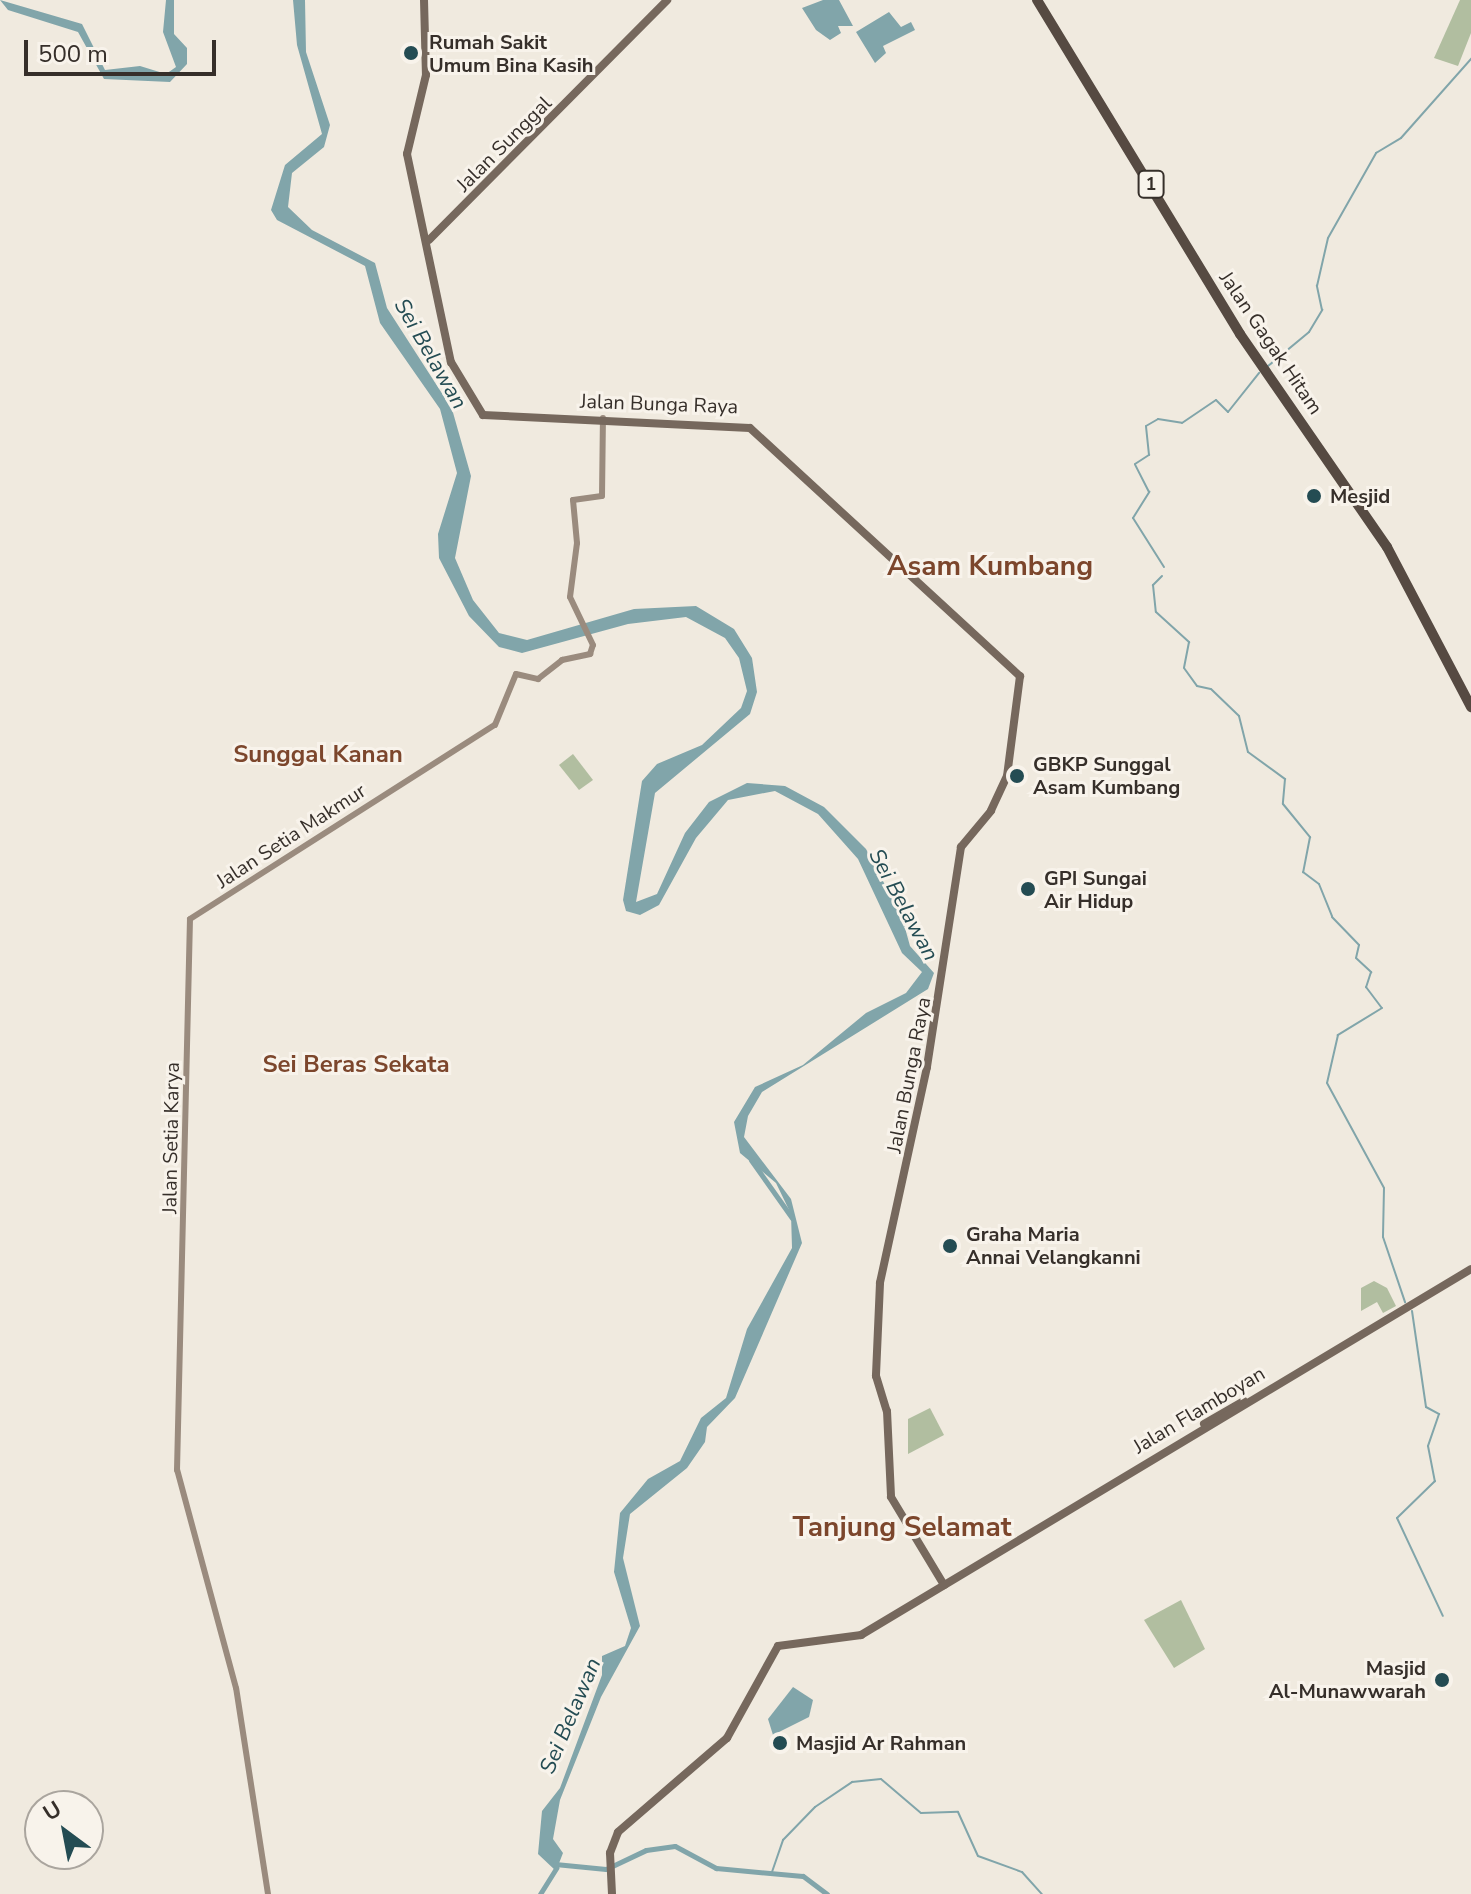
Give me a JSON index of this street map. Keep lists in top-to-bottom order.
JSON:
{
  "streets": {
    "highway": ["1", "Jalan Gagak Hitam"],
    "main road": [
      "Jalan Sunggal",
      "Jalan Bunga Raya",
      "Jalan Setia Makmur",
      "Jalan Setia Karya",
      "Jalan Flamboyan"
    ]
  },
  "crossings": [
    ["Jalan Sunggal", "Jalan Bunga Raya"],
    ["Jalan Bunga Raya", "Jalan Setia Makmur"],
    ["Jalan Bunga Raya", "Jalan Flamboyan"],
    ["Jalan Setia Makmur", "Jalan Setia Karya"]
  ],
  "districts": [
    "Asam Kumbang",
    "Sunggal Kanan",
    "Sei Beras Sekata",
    "Tanjung Selamat"
  ],
  "water": ["Sei Belawan"],
  "places": [
    "Rumah Sakit Umum Bina Kasih",
    "Mesjid",
    "GBKP Sunggal Asam Kumbang",
    "GPI Sungai Air Hidup",
    "Graha Maria Annai Velangkanni",
    "Masjid Al-Munawwarah",
    "Masjid Ar Rahman"
  ],
  "scale_bar": "500 m",
  "north": "top left"
}
